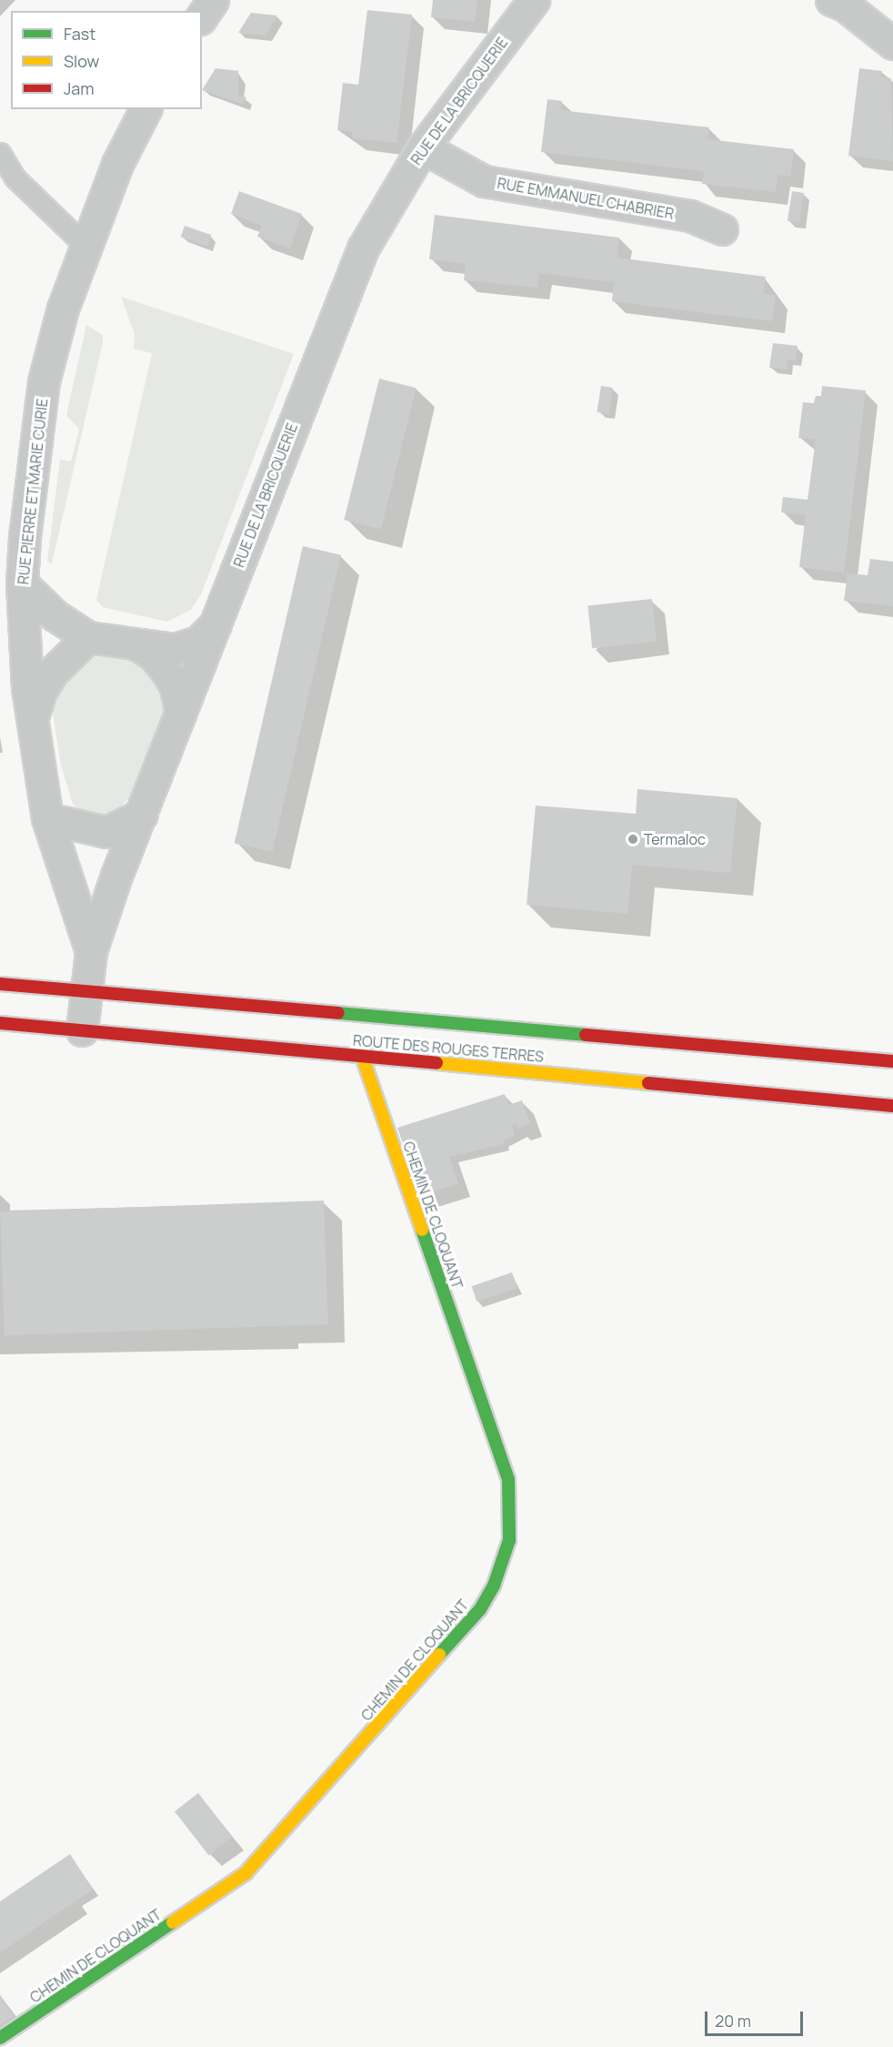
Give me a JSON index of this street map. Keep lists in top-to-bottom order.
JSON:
{
  "streets": {
    "main road": ["ROUTE DES ROUGES TERRES", "CHEMIN DE CLOQUANT"],
    "street": ["RUE DE LA BRICQUERIE", "RUE EMMANUEL CHABRIER", "RUE PIERRE ET MARIE CURIE"]
  },
  "crossings": [
    ["RUE DE LA BRICQUERIE", "RUE EMMANUEL CHABRIER"],
    ["RUE DE LA BRICQUERIE", "RUE PIERRE ET MARIE CURIE"],
    ["RUE DE LA BRICQUERIE", "ROUTE DES ROUGES TERRES"],
    ["ROUTE DES ROUGES TERRES", "CHEMIN DE CLOQUANT"]
  ],
  "places": ["Termaloc"],
  "legend": ["Fast", "Slow", "Jam"],
  "scale_bar": "20 m"
}
